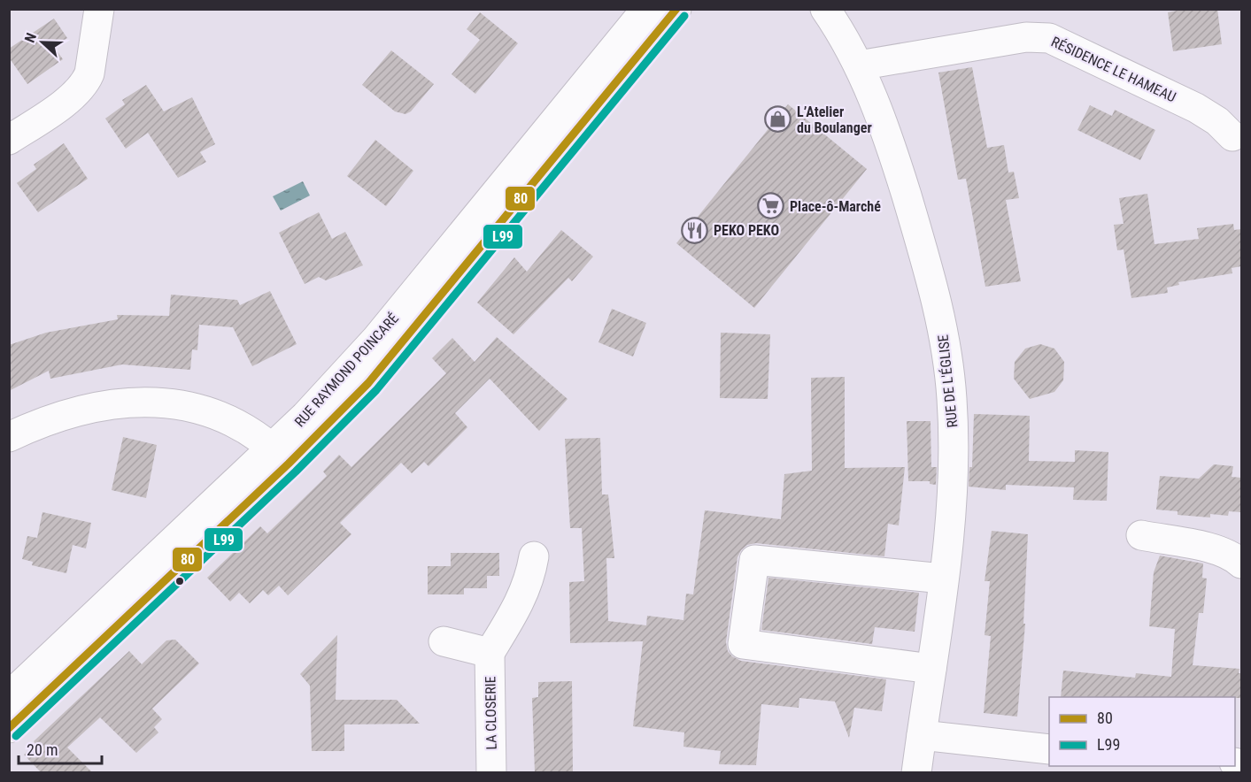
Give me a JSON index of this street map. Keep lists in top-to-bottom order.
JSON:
{
  "streets": {
    "street": [
      "RÉSIDENCE LE HAMEAU",
      "RUE RAYMOND POINCARÉ",
      "RUE DE L'ÉGLISE",
      "LA CLOSERIE"
    ]
  },
  "crossings": [
    ["RÉSIDENCE LE HAMEAU", "RUE DE L'ÉGLISE"]
  ],
  "places": {
    "shop": ["L’Atelier du Boulanger"],
    "supermarket": ["Place-ô-Marché"],
    "restaurant": ["PEKO PEKO"]
  },
  "lines": ["transit line 80", "transit line L99"],
  "legend": ["80", "L99"],
  "scale_bar": "20 m",
  "north": "left"
}
